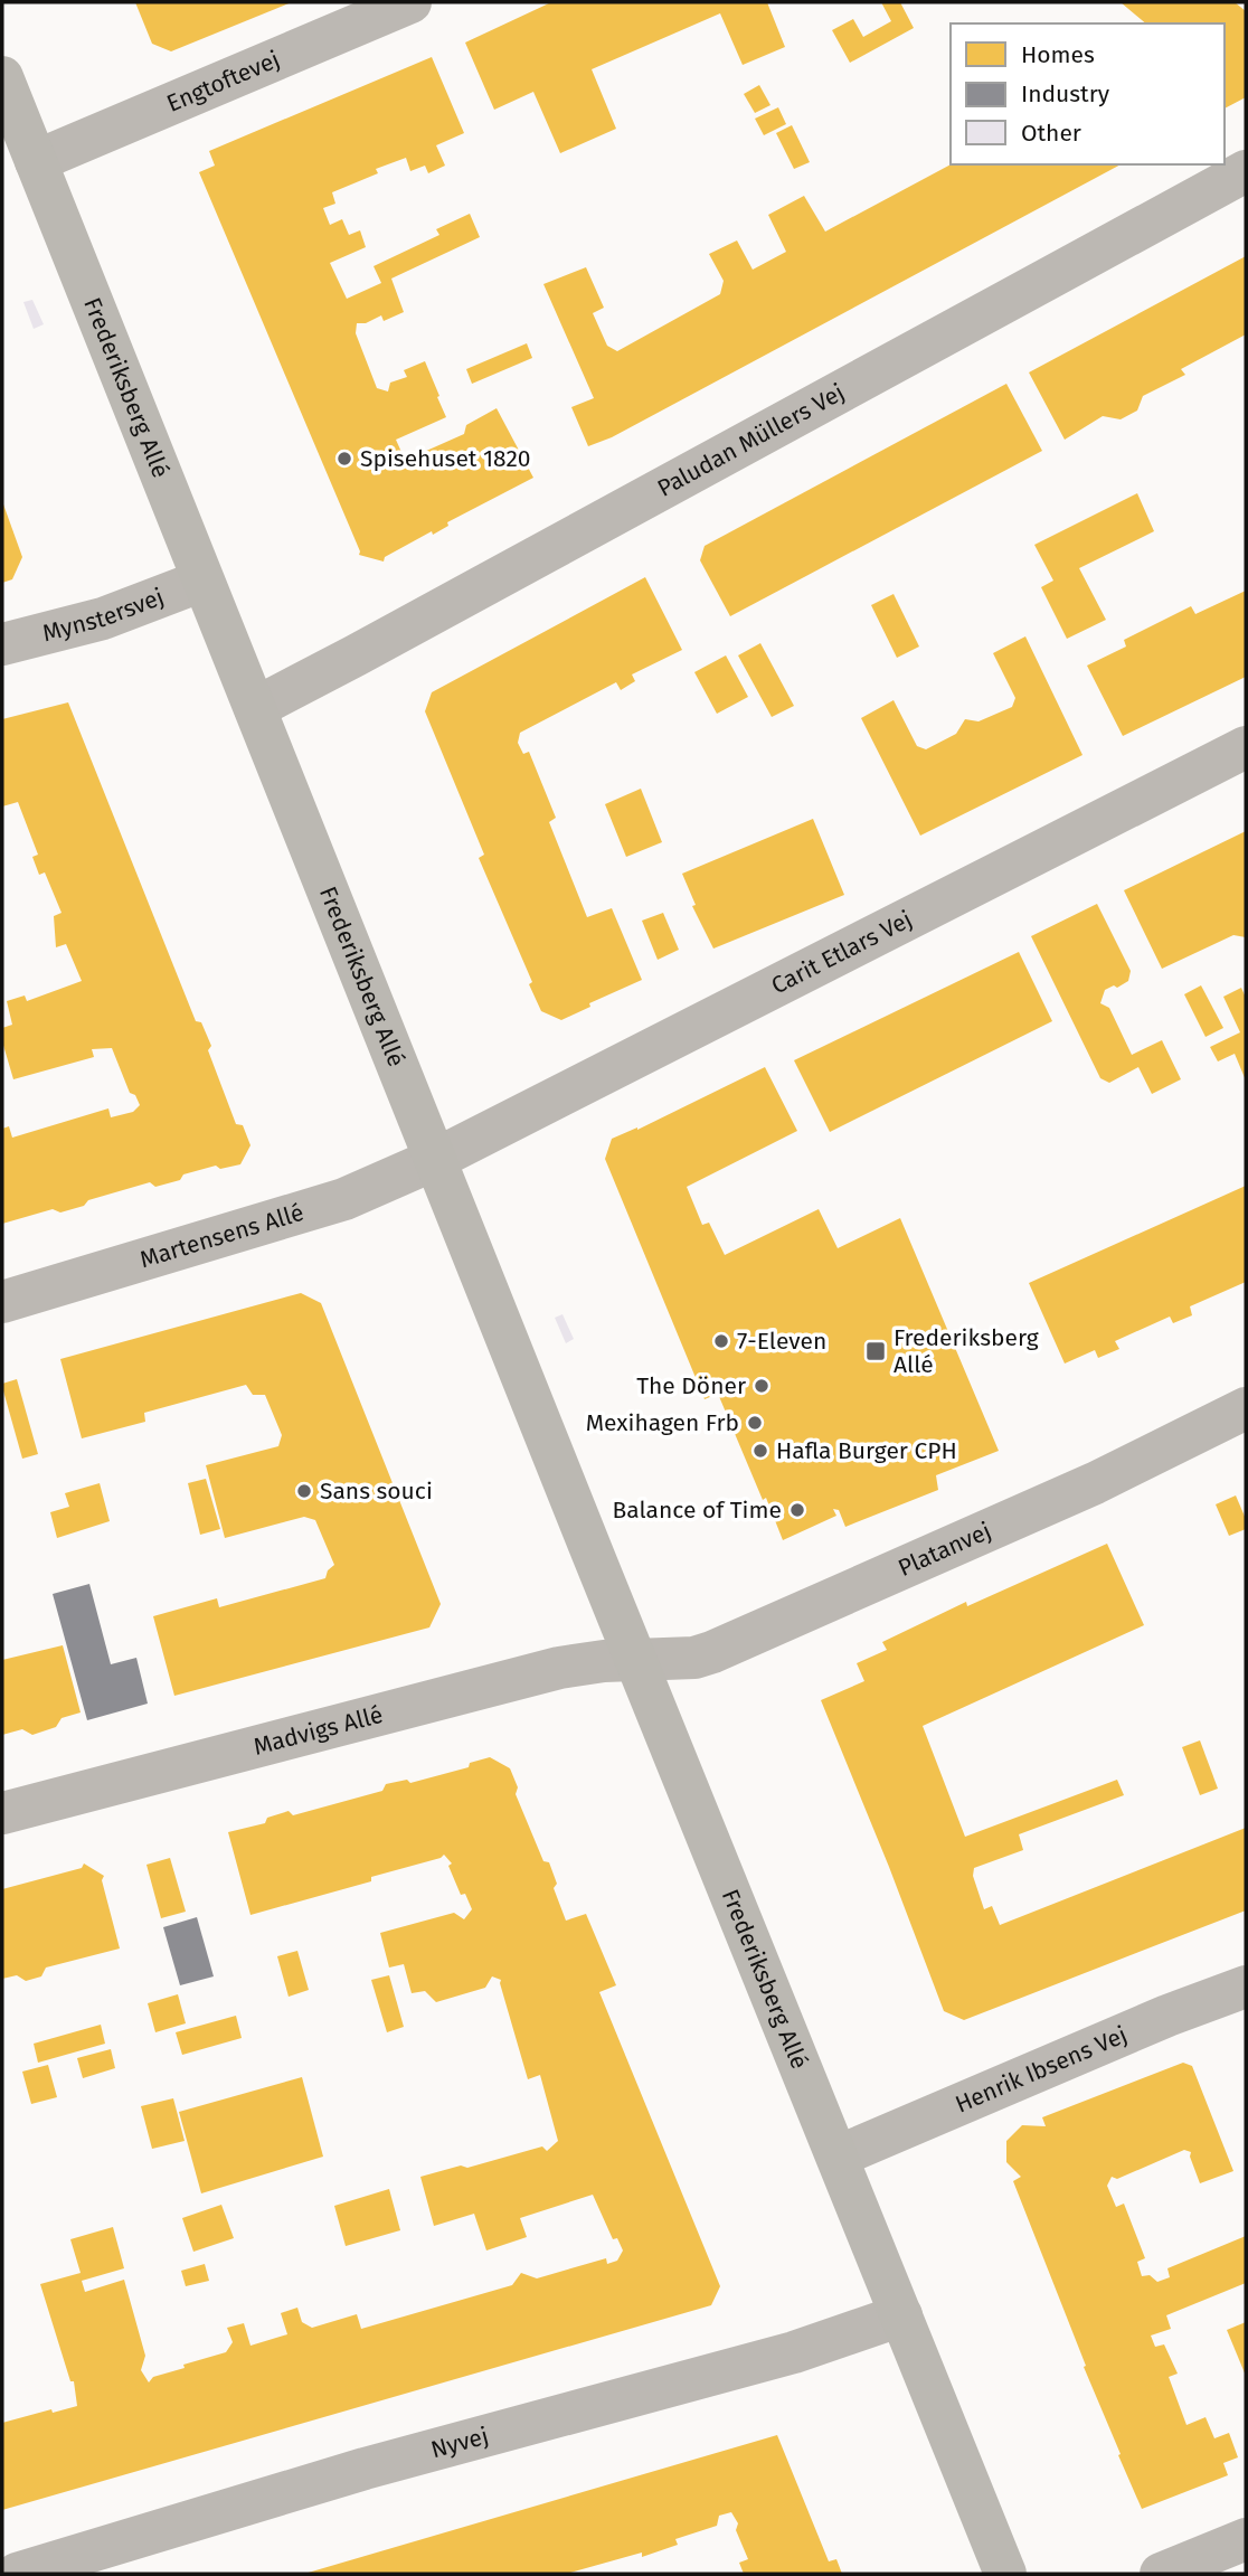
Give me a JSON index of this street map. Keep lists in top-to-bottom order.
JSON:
{
  "streets": {
    "street": [
      "Engtoftevej",
      "Frederiksberg Allé",
      "Paludan Müllers Vej",
      "Mynstersvej",
      "Carit Etlars Vej",
      "Martensens Allé",
      "Platanvej",
      "Madvigs Allé",
      "Henrik Ibsens Vej",
      "Nyvej"
    ]
  },
  "crossings": [
    ["Engtoftevej", "Frederiksberg Allé"],
    ["Frederiksberg Allé", "Paludan Müllers Vej"],
    ["Frederiksberg Allé", "Mynstersvej"],
    ["Frederiksberg Allé", "Carit Etlars Vej"],
    ["Frederiksberg Allé", "Martensens Allé"],
    ["Frederiksberg Allé", "Platanvej"],
    ["Frederiksberg Allé", "Madvigs Allé"],
    ["Frederiksberg Allé", "Henrik Ibsens Vej"],
    ["Frederiksberg Allé", "Nyvej"],
    ["Carit Etlars Vej", "Martensens Allé"],
    ["Platanvej", "Madvigs Allé"]
  ],
  "places": {
    "other": [
      "Spisehuset 1820",
      "7-Eleven",
      "The Döner",
      "Mexihagen Frb",
      "Hafla Burger CPH",
      "Sans souci",
      "Balance of Time"
    ],
    "transit": ["Frederiksberg Allé"]
  },
  "legend": ["Homes", "Industry", "Other"]
}
